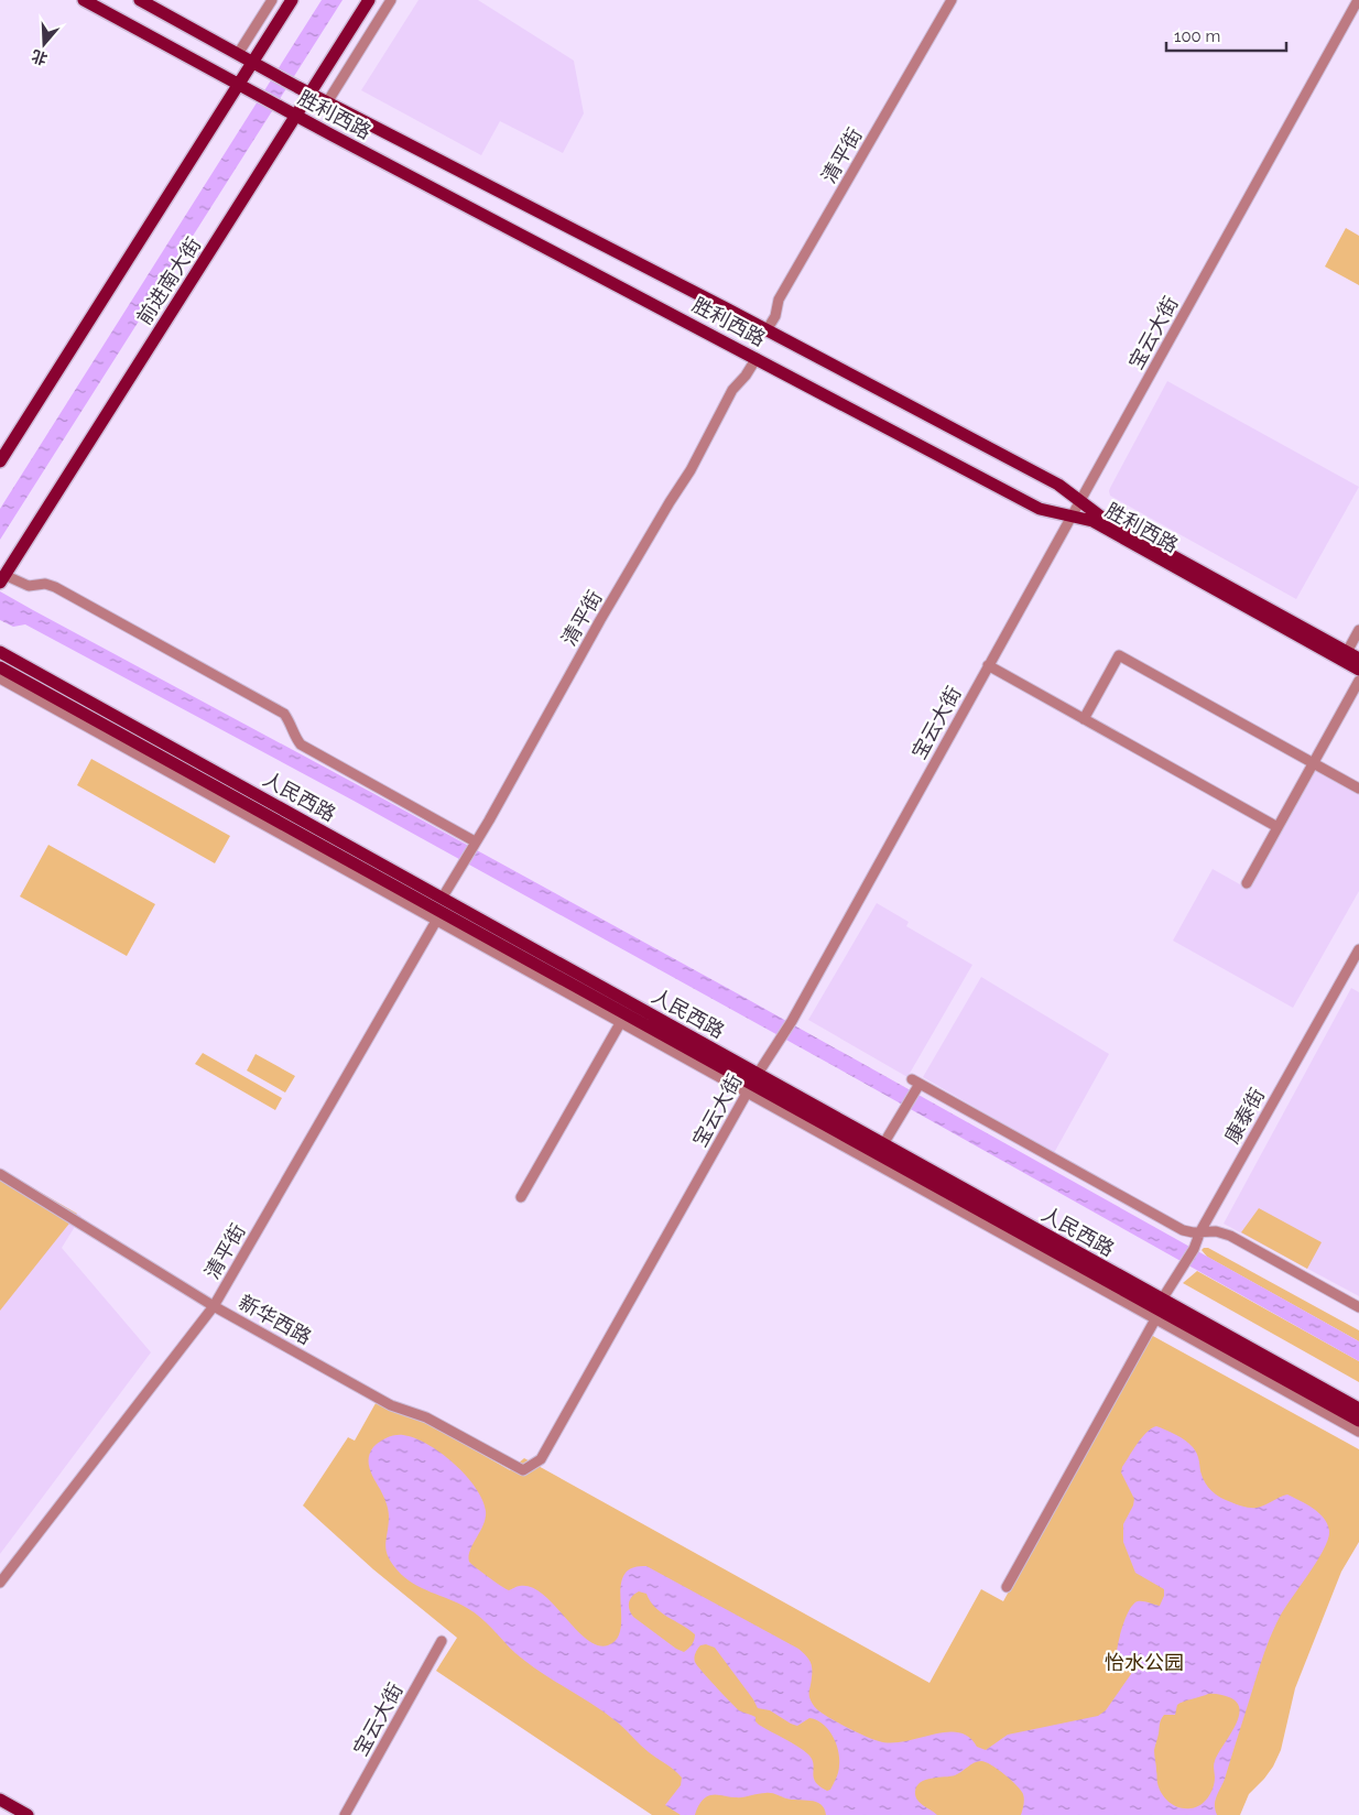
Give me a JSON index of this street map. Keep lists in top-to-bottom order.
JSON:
{
  "streets": {
    "main road": ["胜利西路", "前进南大街", "人民西路"],
    "street": [
      "清平街",
      "宝云大街",
      "康泰街",
      "新华西路"
    ]
  },
  "crossings": [
    ["胜利西路", "清平街"],
    ["胜利西路", "前进南大街"],
    ["胜利西路", "宝云大街"],
    ["清平街", "人民西路"],
    ["清平街", "新华西路"],
    ["宝云大街", "人民西路"],
    ["宝云大街", "新华西路"],
    ["人民西路", "康泰街"]
  ],
  "parks": ["怡水公园"],
  "scale_bar": "100 m",
  "north": "bottom"
}
